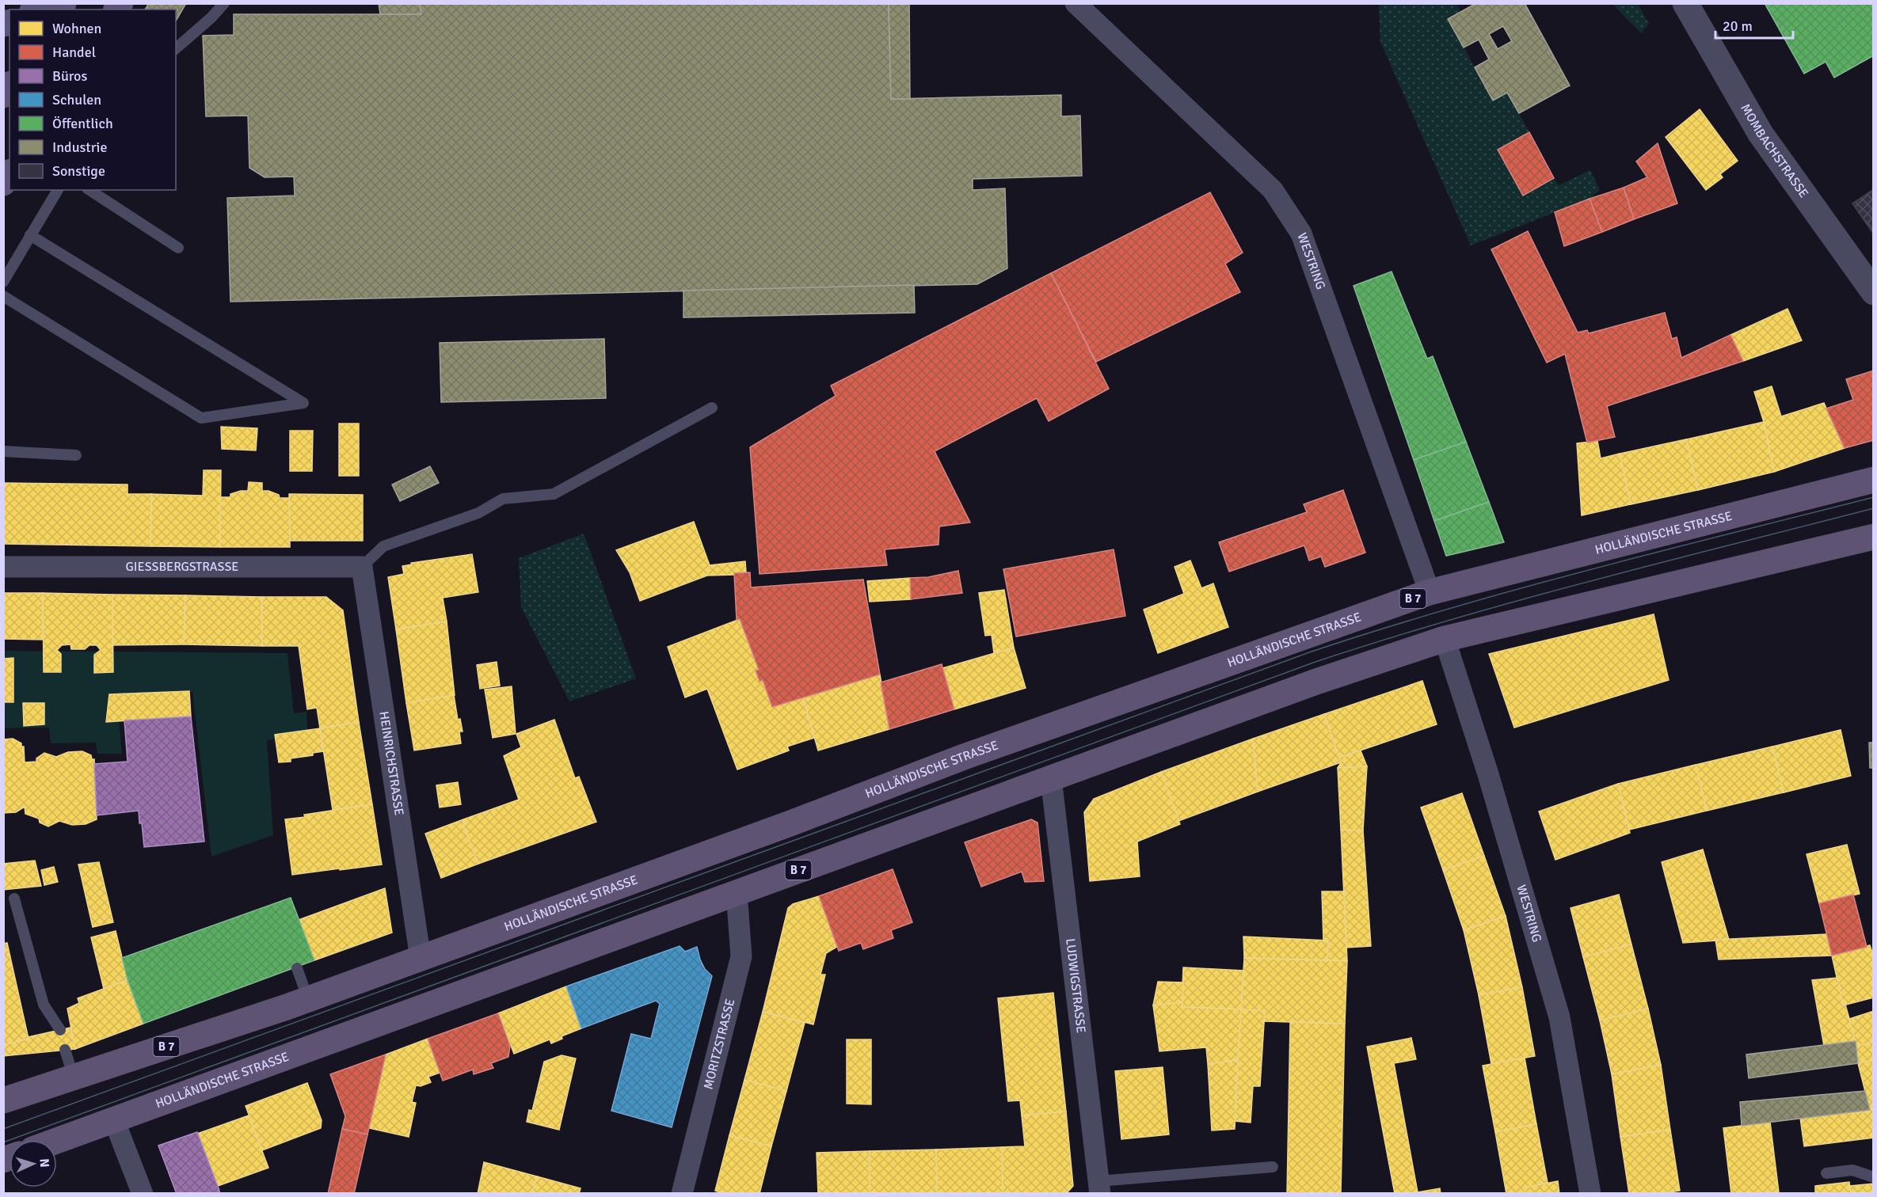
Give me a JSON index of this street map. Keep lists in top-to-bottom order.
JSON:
{
  "streets": {
    "main road": ["HOLLÄNDISCHE STRASSE", "B 7"],
    "street": [
      "MOMBACHSTRASSE",
      "WESTRING",
      "GIESSBERGSTRASSE",
      "HEINRICHSTRASSE",
      "LUDWIGSTRASSE",
      "MORITZSTRASSE"
    ]
  },
  "crossings": [
    ["WESTRING", "HOLLÄNDISCHE STRASSE"],
    ["HOLLÄNDISCHE STRASSE", "HEINRICHSTRASSE"],
    ["HOLLÄNDISCHE STRASSE", "LUDWIGSTRASSE"],
    ["HOLLÄNDISCHE STRASSE", "MORITZSTRASSE"],
    ["GIESSBERGSTRASSE", "HEINRICHSTRASSE"]
  ],
  "legend": [
    "Wohnen",
    "Handel",
    "Büros",
    "Schulen",
    "Öffentlich",
    "Industrie",
    "Sonstige"
  ],
  "scale_bar": "20 m",
  "north": "right"
}
